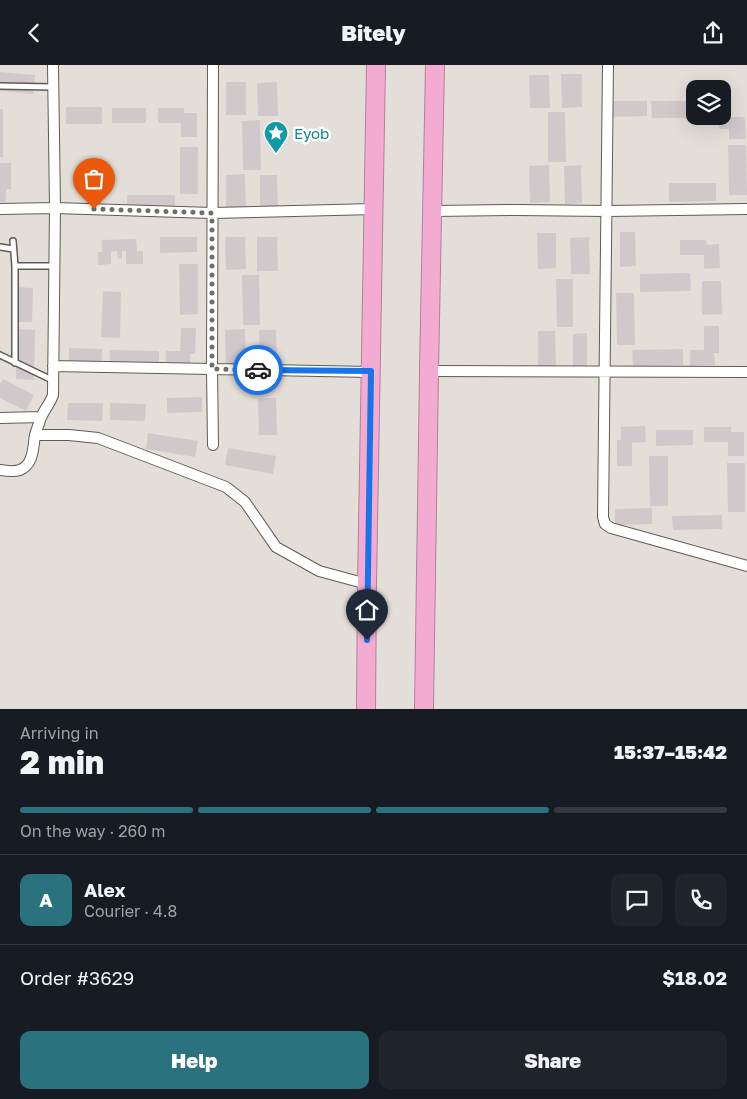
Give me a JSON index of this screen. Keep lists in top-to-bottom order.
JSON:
{
  "places": {
    "place": ["Eyob"]
  },
  "page": {
    "header": "Bitely",
    "heading": ["2 min", "Arriving in", "15:37–15:42"],
    "panel": [
      "Alex",
      "Courier · 4.8",
      "Order #3629",
      "$18.02"
    ],
    "bar": "On the way · 260 m",
    "round": "A",
    "buttons": ["Help", "Share"]
  }
}
